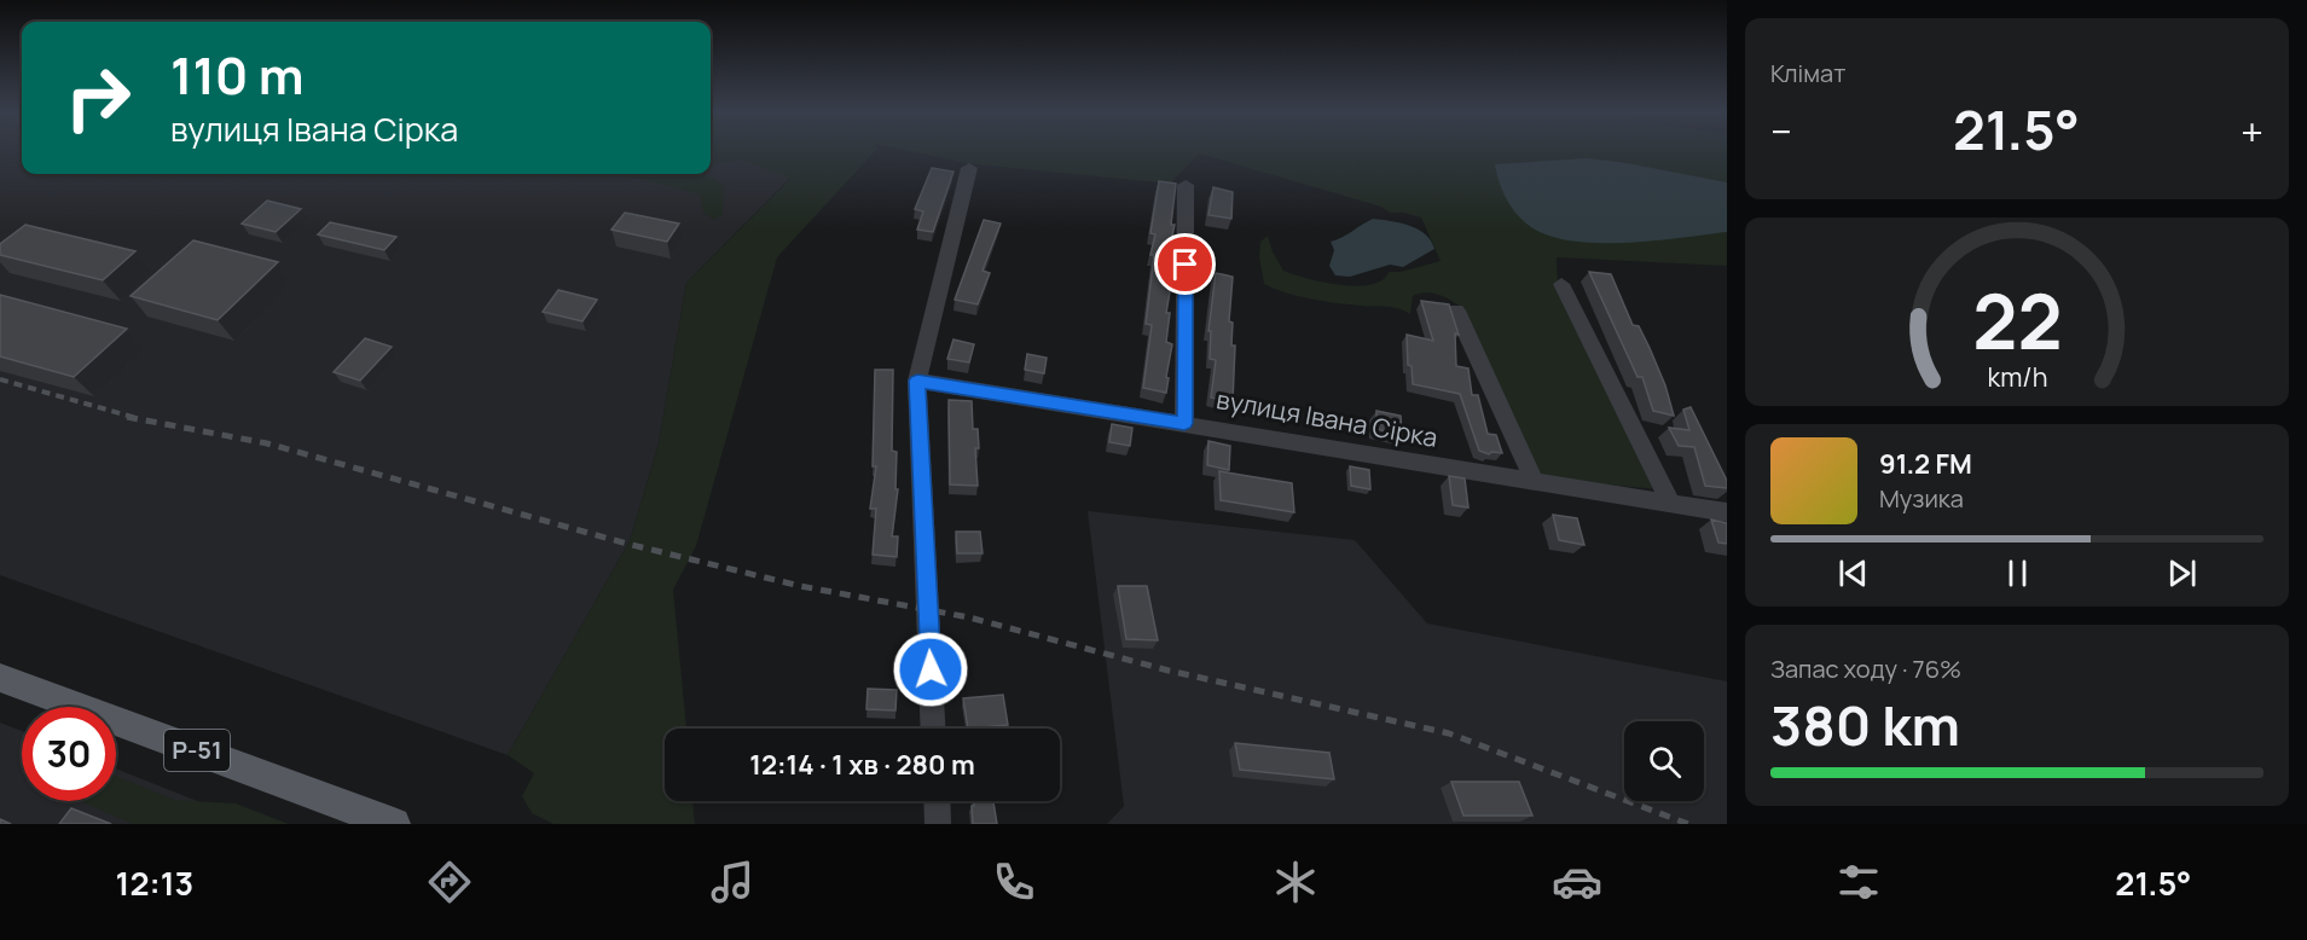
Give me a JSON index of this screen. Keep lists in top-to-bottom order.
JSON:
{
  "streets": {
    "main road": ["Р-51"],
    "street": ["вулиця Івана Сірка"]
  },
  "page": {
    "tile": [
      "Клімат",
      ["Запас ходу · 76%", "380 km"]
    ],
    "turn": ["110 m", "вулиця Івана Сірка"],
    "heat": ["−", "21.5°", "+"],
    "song": ["91.2 FM", "Музика"],
    "limit": "30",
    "trip": "12:14 · 1 хв · 280 m",
    "tabs": ["12:13", "21.5°"],
    "gauge": ["22", "km/h"]
  }
}
